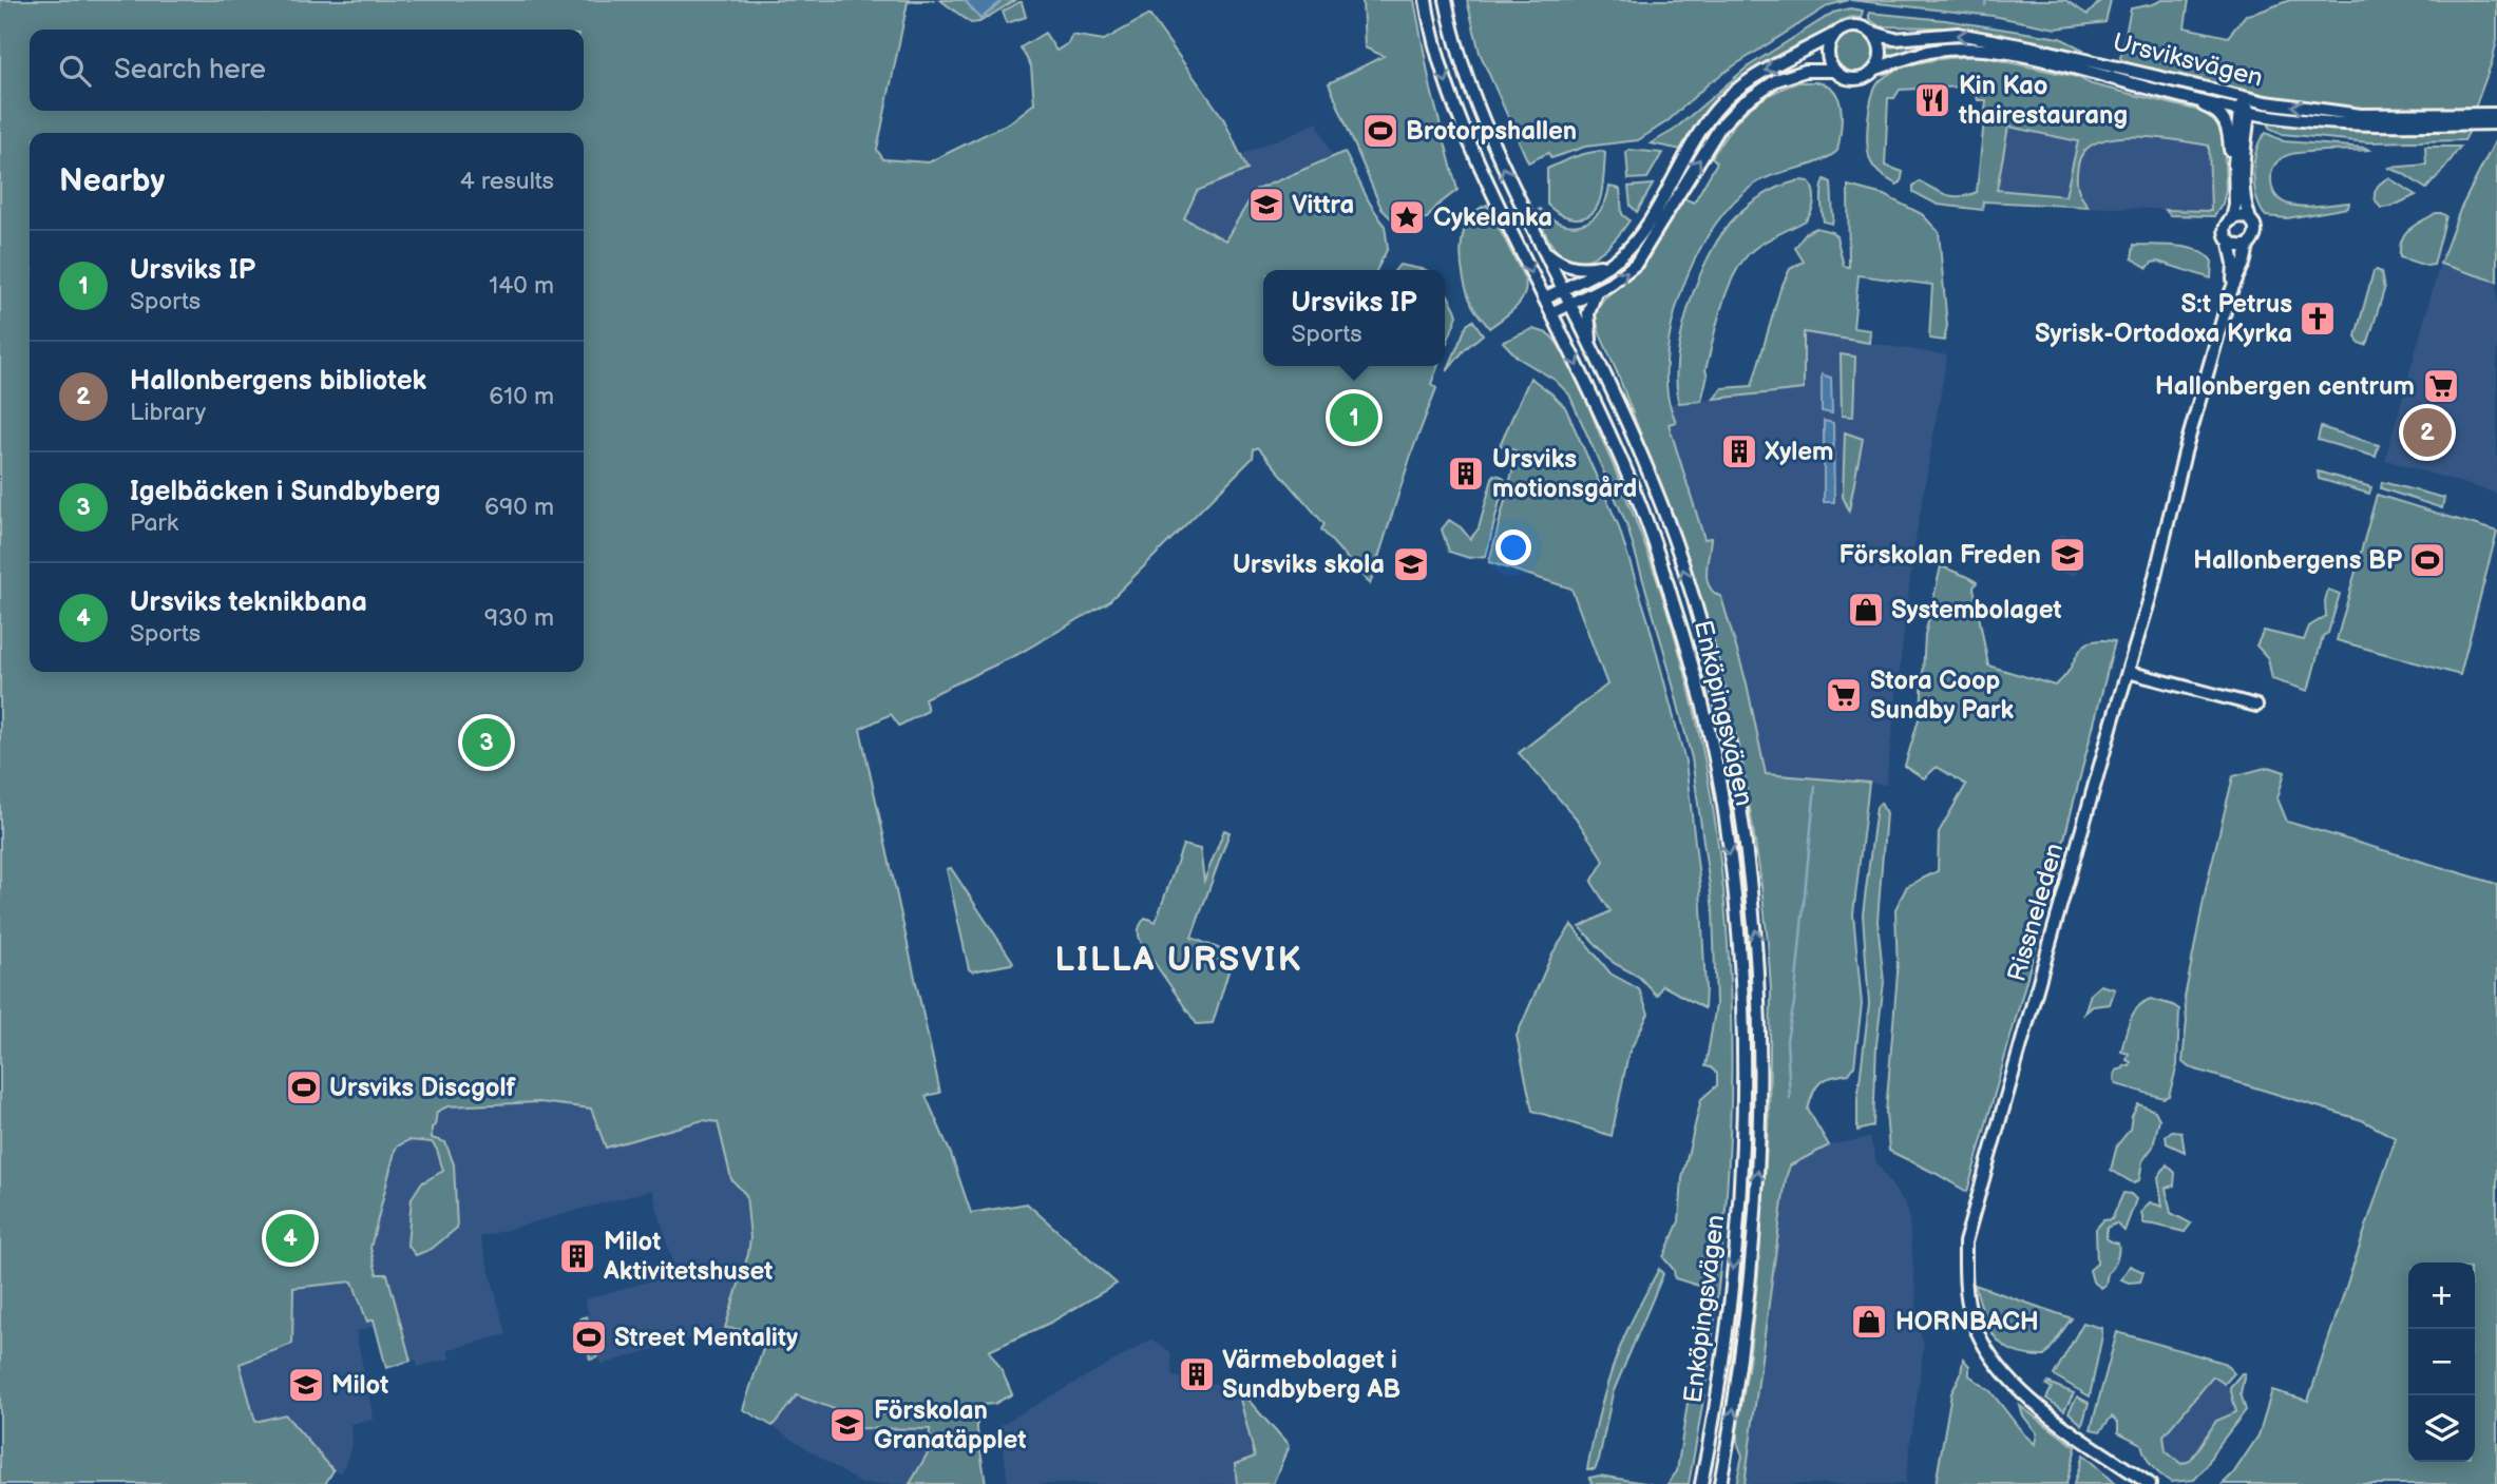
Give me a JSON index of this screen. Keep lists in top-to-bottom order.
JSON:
{
  "streets": {
    "street": ["Ursviksvägen", "Enköpingsvägen", "Rissneleden"]
  },
  "districts": ["LILLA URSVIK"],
  "places": {
    "restaurant": ["Kin Kao thairestaurang"],
    "sports": [
      "Brotorpshallen",
      "Hallonbergens BP",
      "Ursviks Discgolf",
      "Street Mentality"
    ],
    "school or university": [
      "Vittra",
      "Förskolan Freden",
      "Ursviks skola",
      "Milot",
      "Förskolan Granatäpplet"
    ],
    "place": ["Cykelanka"],
    "church": ["S:t Petrus Syrisk-Ortodoxa Kyrka"],
    "supermarket": ["Hallonbergen centrum", "Stora Coop Sundby Park"],
    "building": [
      "Xylem",
      "Ursviks motionsgård",
      "Milot Aktivitetshuset",
      "Värmebolaget i Sundbyberg AB"
    ],
    "shop": ["Systembolaget", "HORNBACH"]
  },
  "page": {
    "search": "Search here",
    "heading": ["Nearby", "4 results"],
    "list": [
      {
        "mark": "1",
        "name": "Ursviks IP",
        "note": "Sports",
        "value": "140 m"
      },
      {
        "mark": "2",
        "name": "Hallonbergens bibliotek",
        "note": "Library",
        "value": "610 m"
      },
      {
        "mark": "3",
        "name": "Igelbäcken i Sundbyberg",
        "note": "Park",
        "value": "690 m"
      },
      {
        "mark": "4",
        "name": "Ursviks teknikbana",
        "note": "Sports",
        "value": "930 m"
      }
    ],
    "popup": ["Ursviks IP", "Sports"],
    "pins": [
      "1",
      "2",
      "3",
      "4"
    ],
    "map_buttons": ["+", "−"]
  }
}
